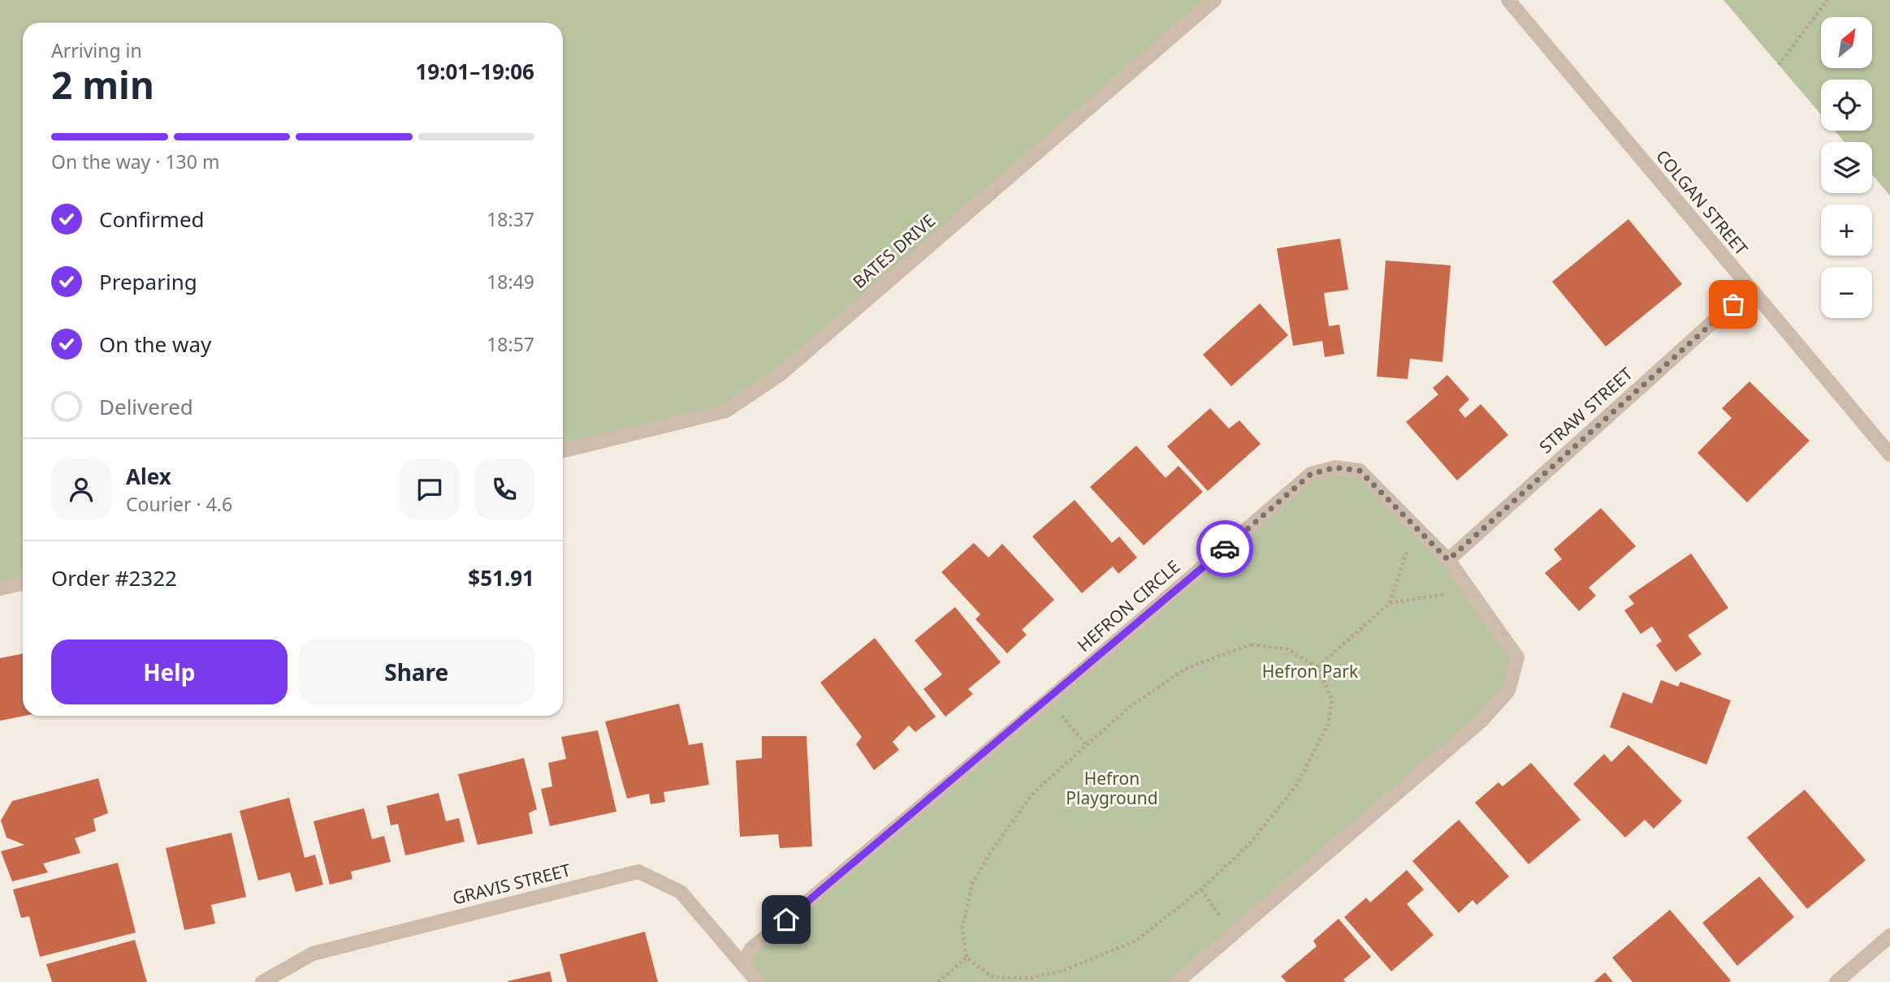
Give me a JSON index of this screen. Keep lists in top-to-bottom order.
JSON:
{
  "streets": {
    "street": [
      "COLGAN STREET",
      "BATES DRIVE",
      "STRAW STREET",
      "HEFRON CIRCLE",
      "GRAVIS STREET"
    ]
  },
  "crossings": [
    ["COLGAN STREET", "STRAW STREET"],
    ["STRAW STREET", "HEFRON CIRCLE"],
    ["HEFRON CIRCLE", "GRAVIS STREET"]
  ],
  "parks": ["Hefron Park", "Hefron Playground"],
  "north": "top right",
  "page": {
    "map_buttons": ["+", "−"],
    "heading": ["2 min", "Arriving in", "19:01–19:06"],
    "panel": [
      "Alex",
      "Courier · 4.6",
      "Order #2322",
      "$51.91"
    ],
    "bar": "On the way · 130 m",
    "list": [
      ["Confirmed", "18:37"],
      ["Preparing", "18:49"],
      ["On the way", "18:57"],
      "Delivered"
    ],
    "buttons": ["Help", "Share"]
  }
}
